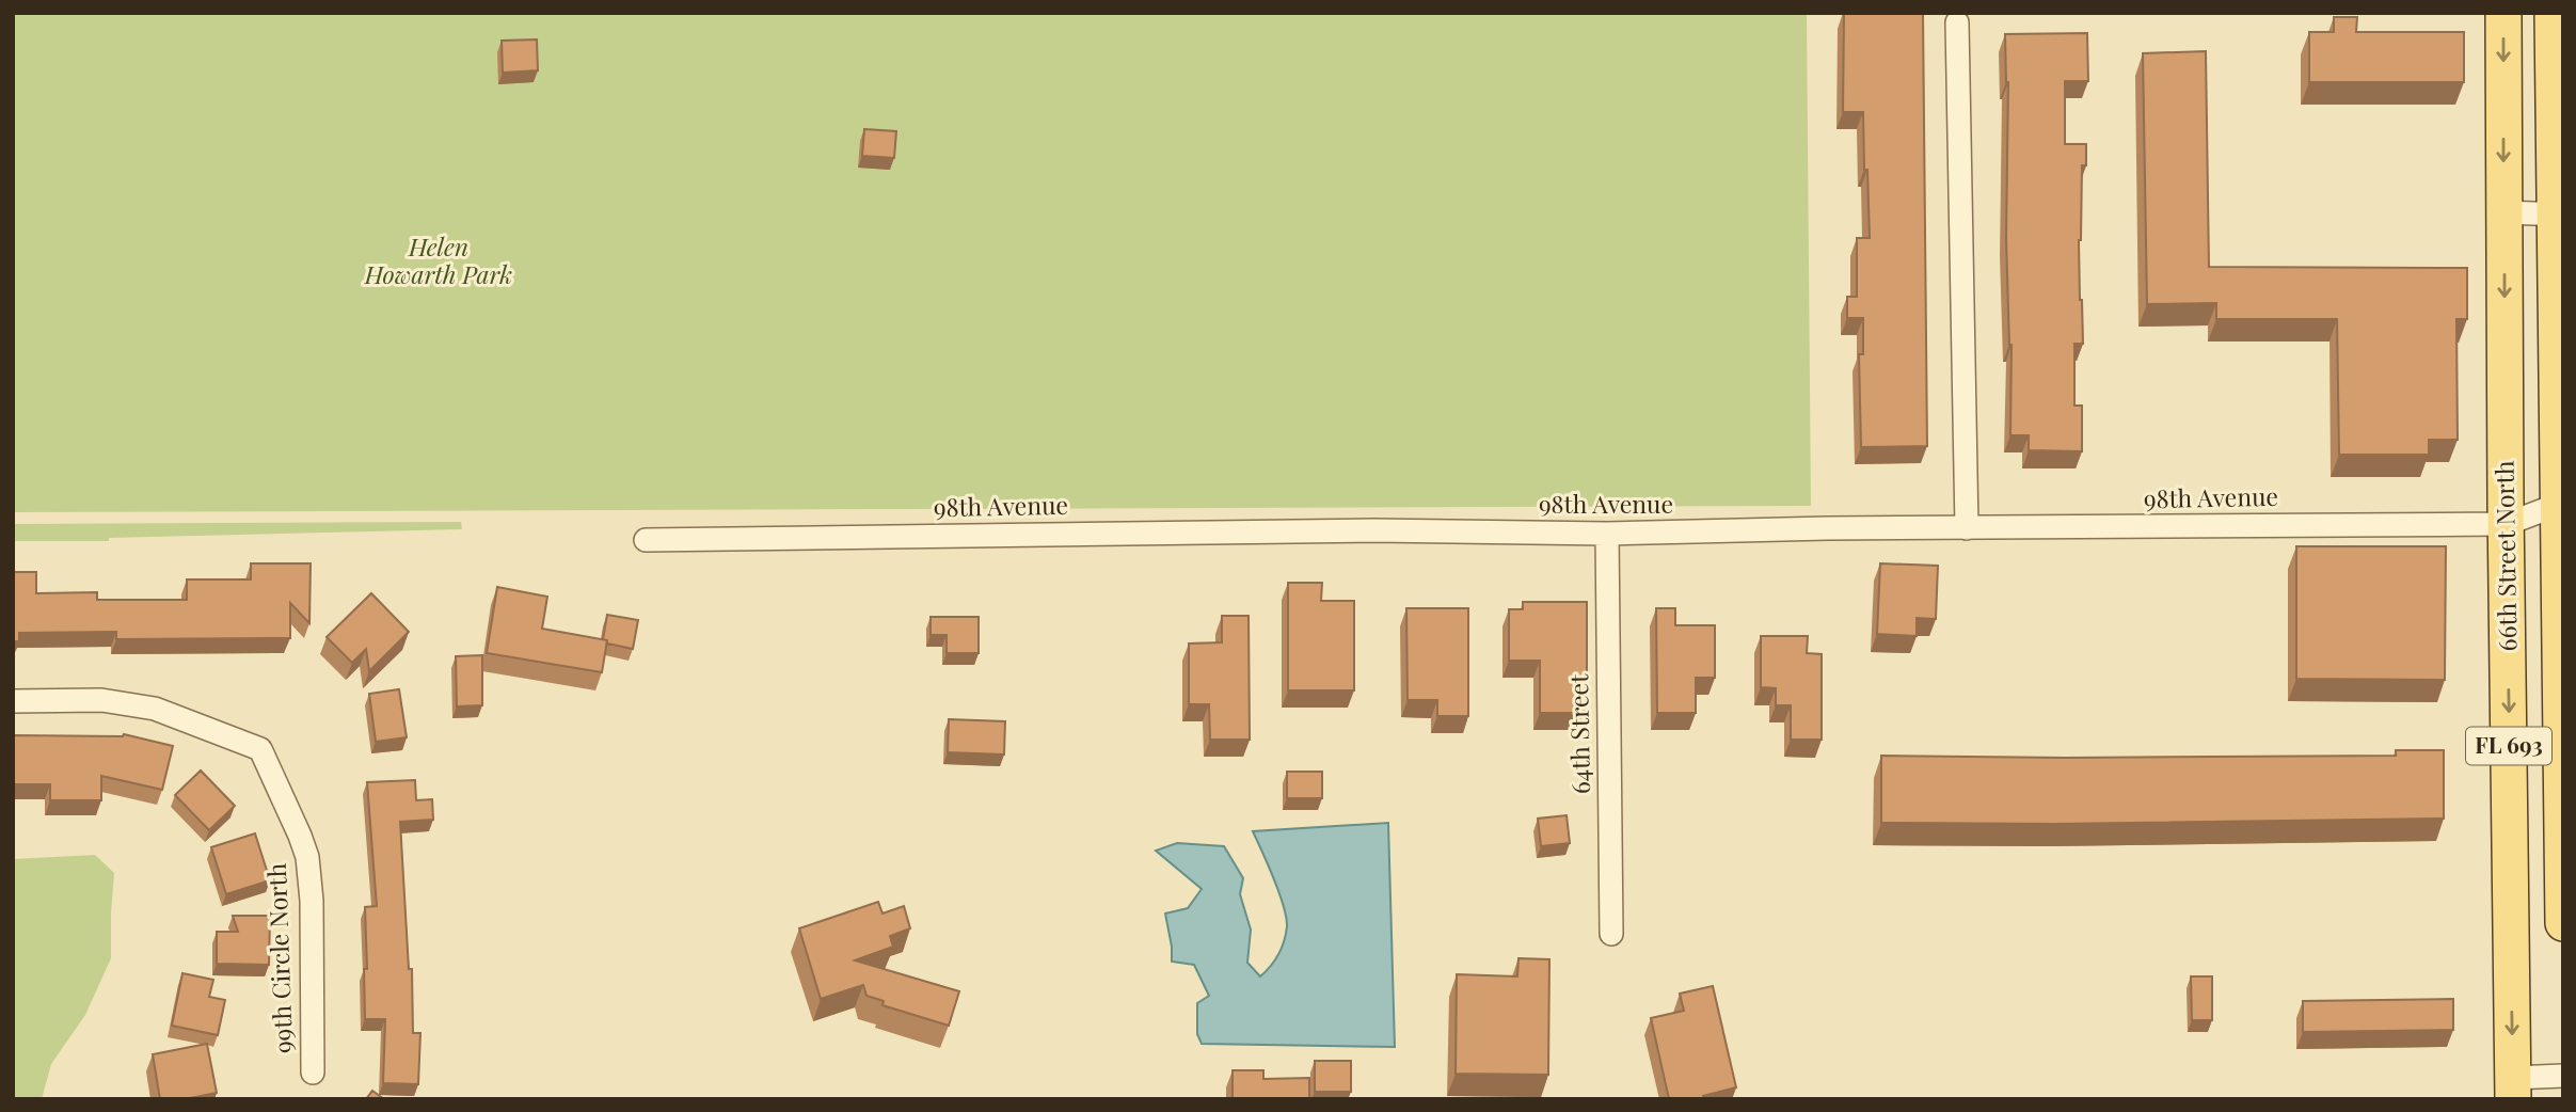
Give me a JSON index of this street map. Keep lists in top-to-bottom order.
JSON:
{
  "streets": {
    "main road": ["66th Street North", "FL 693"],
    "street": ["98th Avenue", "64th Street", "99th Circle North"]
  },
  "crossings": [
    ["98th Avenue", "66th Street North"],
    ["98th Avenue", "64th Street"]
  ],
  "parks": ["Helen Howarth Park"]
}
